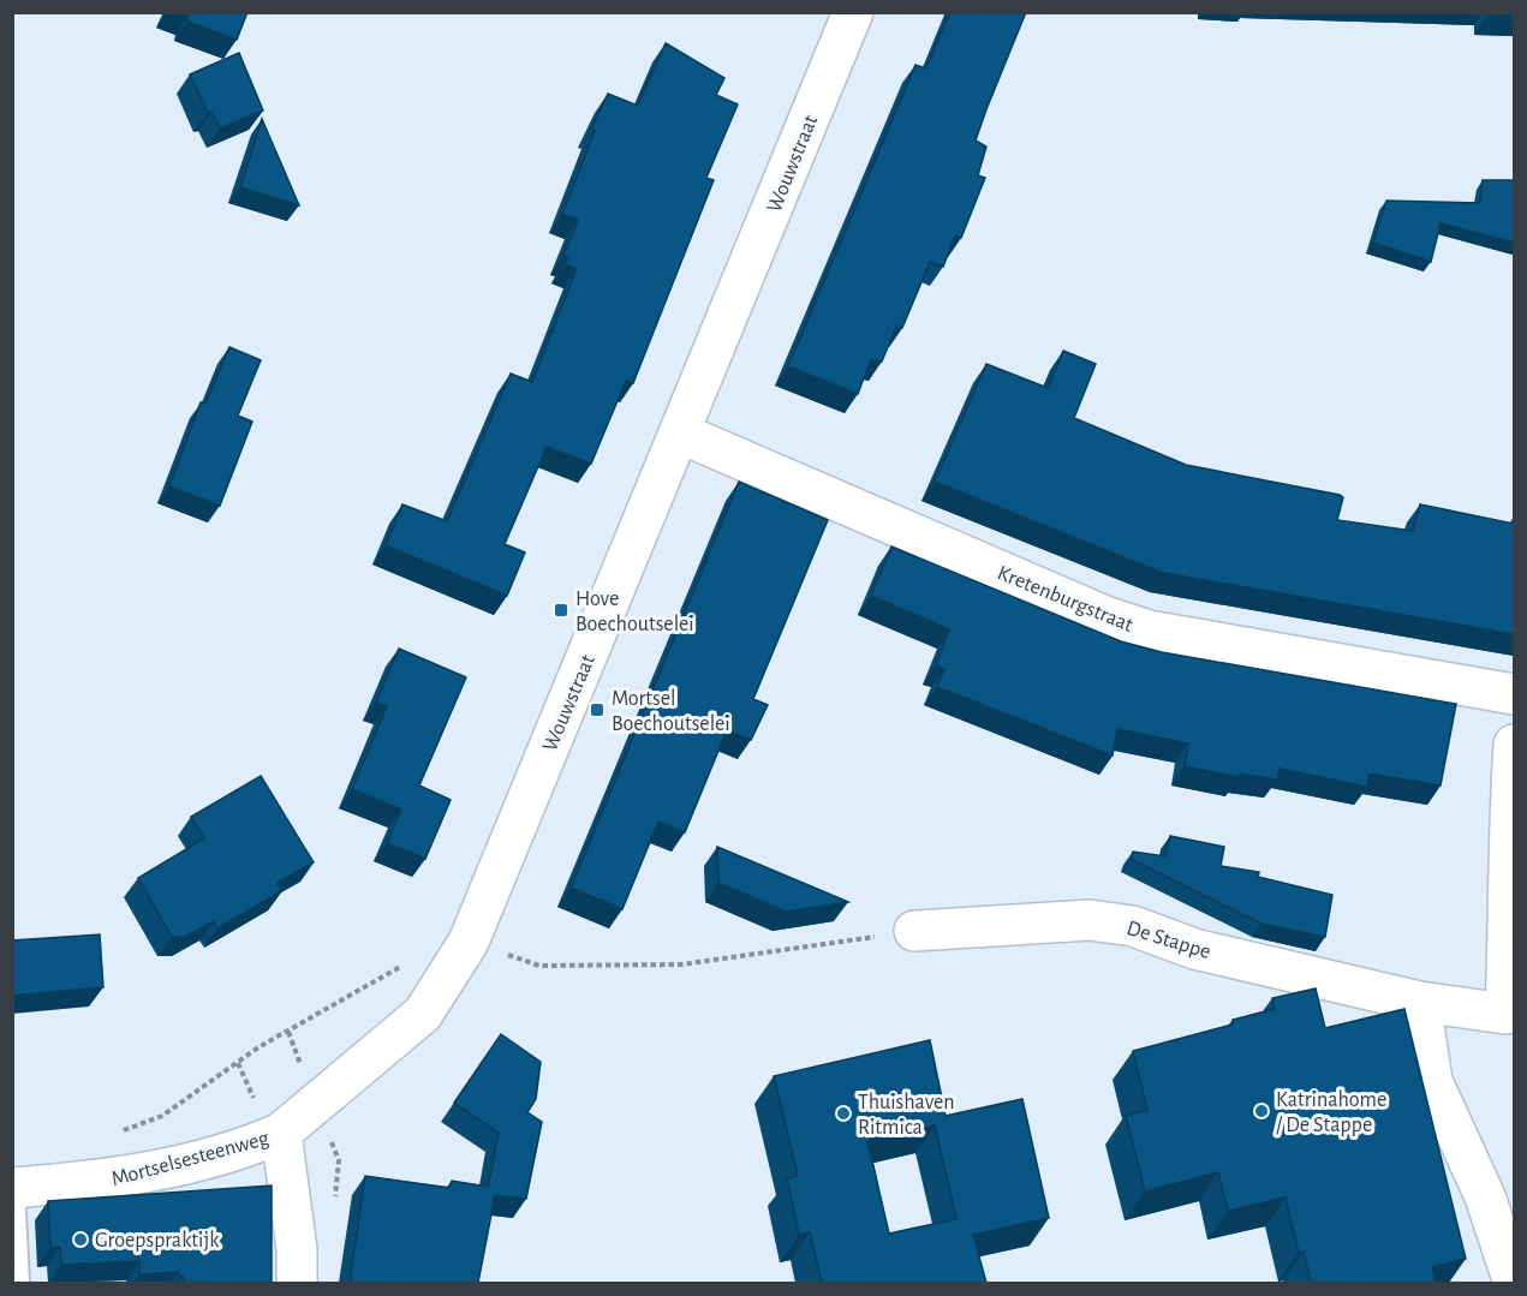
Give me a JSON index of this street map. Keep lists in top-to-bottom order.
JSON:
{
  "streets": {
    "street": [
      "Wouwstraat",
      "Kretenburgstraat",
      "De Stappe",
      "Mortselsesteenweg"
    ]
  },
  "crossings": [
    ["Wouwstraat", "Kretenburgstraat"],
    ["Wouwstraat", "Mortselsesteenweg"]
  ],
  "places": {
    "transit": ["Hove Boechoutselei", "Mortsel Boechoutselei"],
    "other": ["Katrinahome / De Stappe", "Thuishaven Ritmica", "Groepspraktijk"]
  }
}
